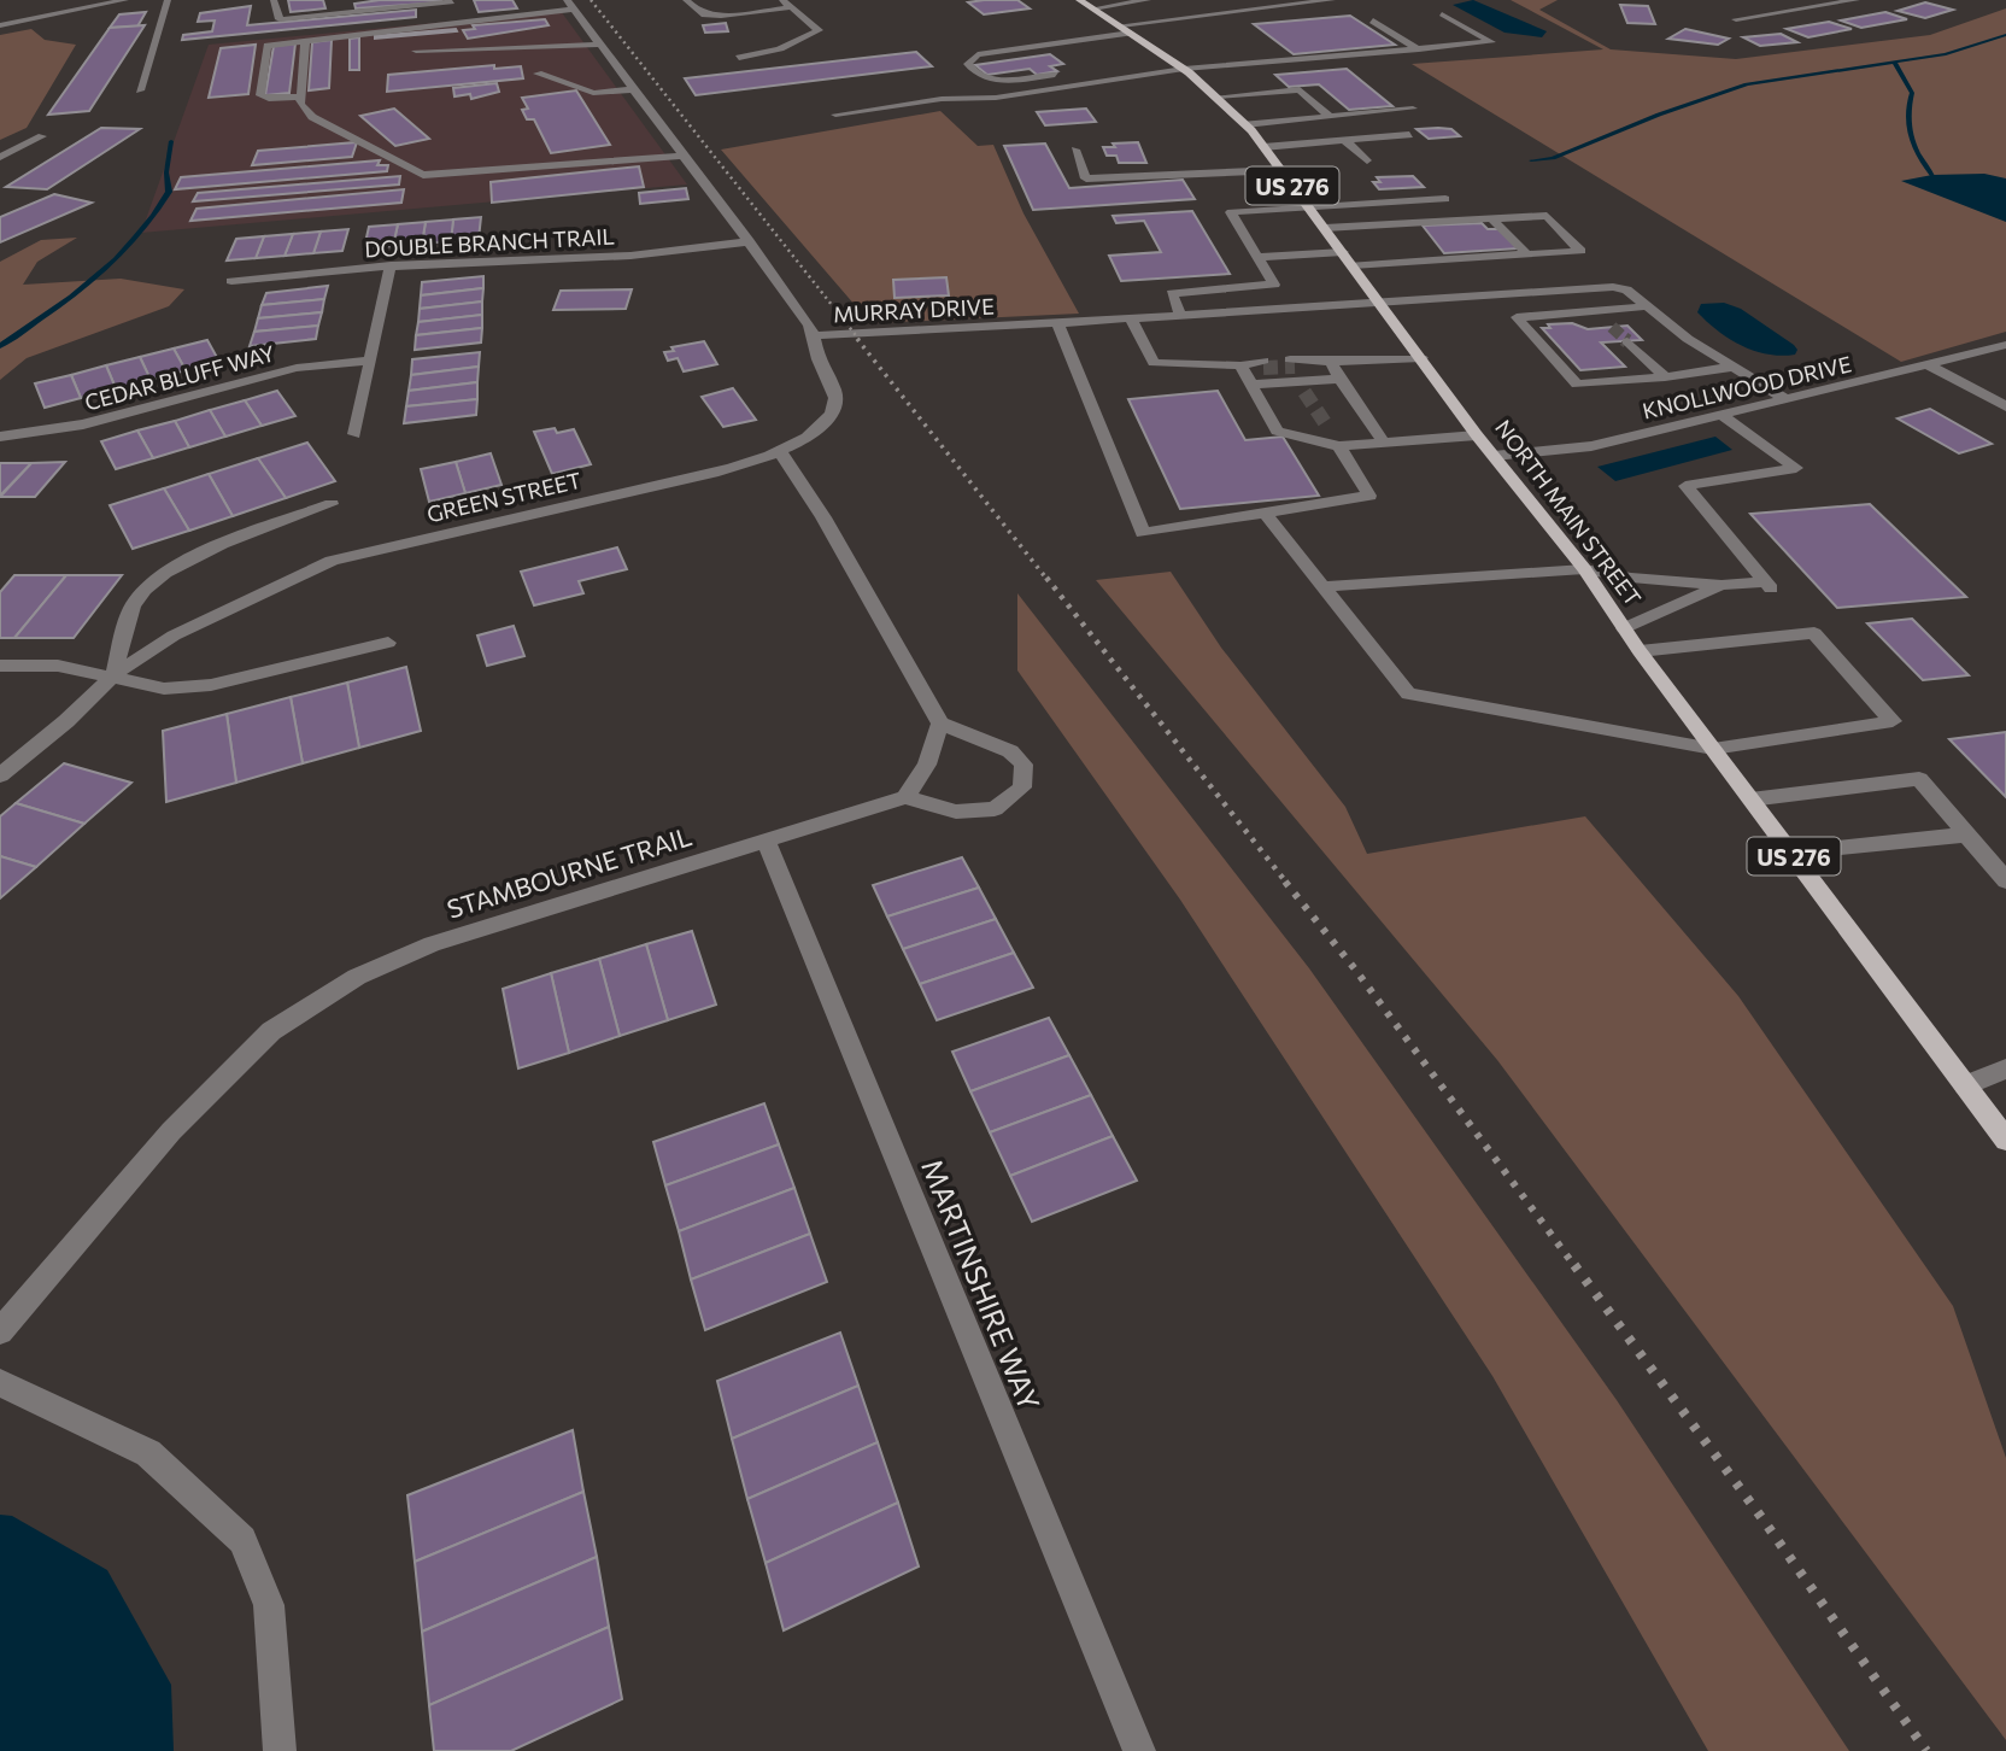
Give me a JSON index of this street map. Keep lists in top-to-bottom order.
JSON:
{
  "streets": {
    "main road": ["US 276", "NORTH MAIN STREET"],
    "street": [
      "DOUBLE BRANCH TRAIL",
      "MURRAY DRIVE",
      "CEDAR BLUFF WAY",
      "KNOLLWOOD DRIVE",
      "GREEN STREET",
      "STAMBOURNE TRAIL",
      "MARTINSHIRE WAY"
    ]
  },
  "crossings": [
    ["DOUBLE BRANCH TRAIL", "MURRAY DRIVE"],
    ["MURRAY DRIVE", "KNOLLWOOD DRIVE"],
    ["MURRAY DRIVE", "GREEN STREET"],
    ["MURRAY DRIVE", "NORTH MAIN STREET"],
    ["KNOLLWOOD DRIVE", "NORTH MAIN STREET"],
    ["STAMBOURNE TRAIL", "MARTINSHIRE WAY"]
  ]
}
